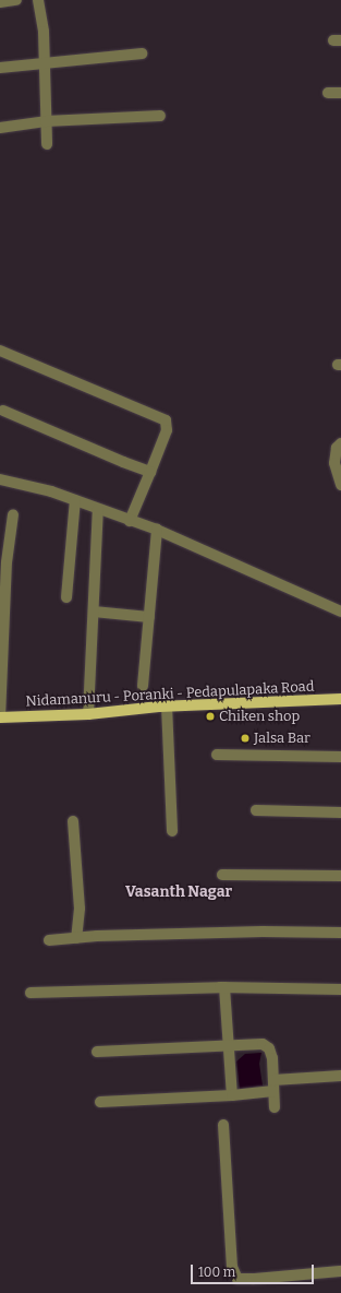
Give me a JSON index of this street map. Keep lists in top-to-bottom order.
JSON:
{
  "streets": {
    "main road": ["Nidamanuru - Poranki - Pedapulapaka Road"]
  },
  "districts": ["Vasanth Nagar"],
  "places": ["Chiken shop", "Jalsa Bar"],
  "scale_bar": "100 m"
}
